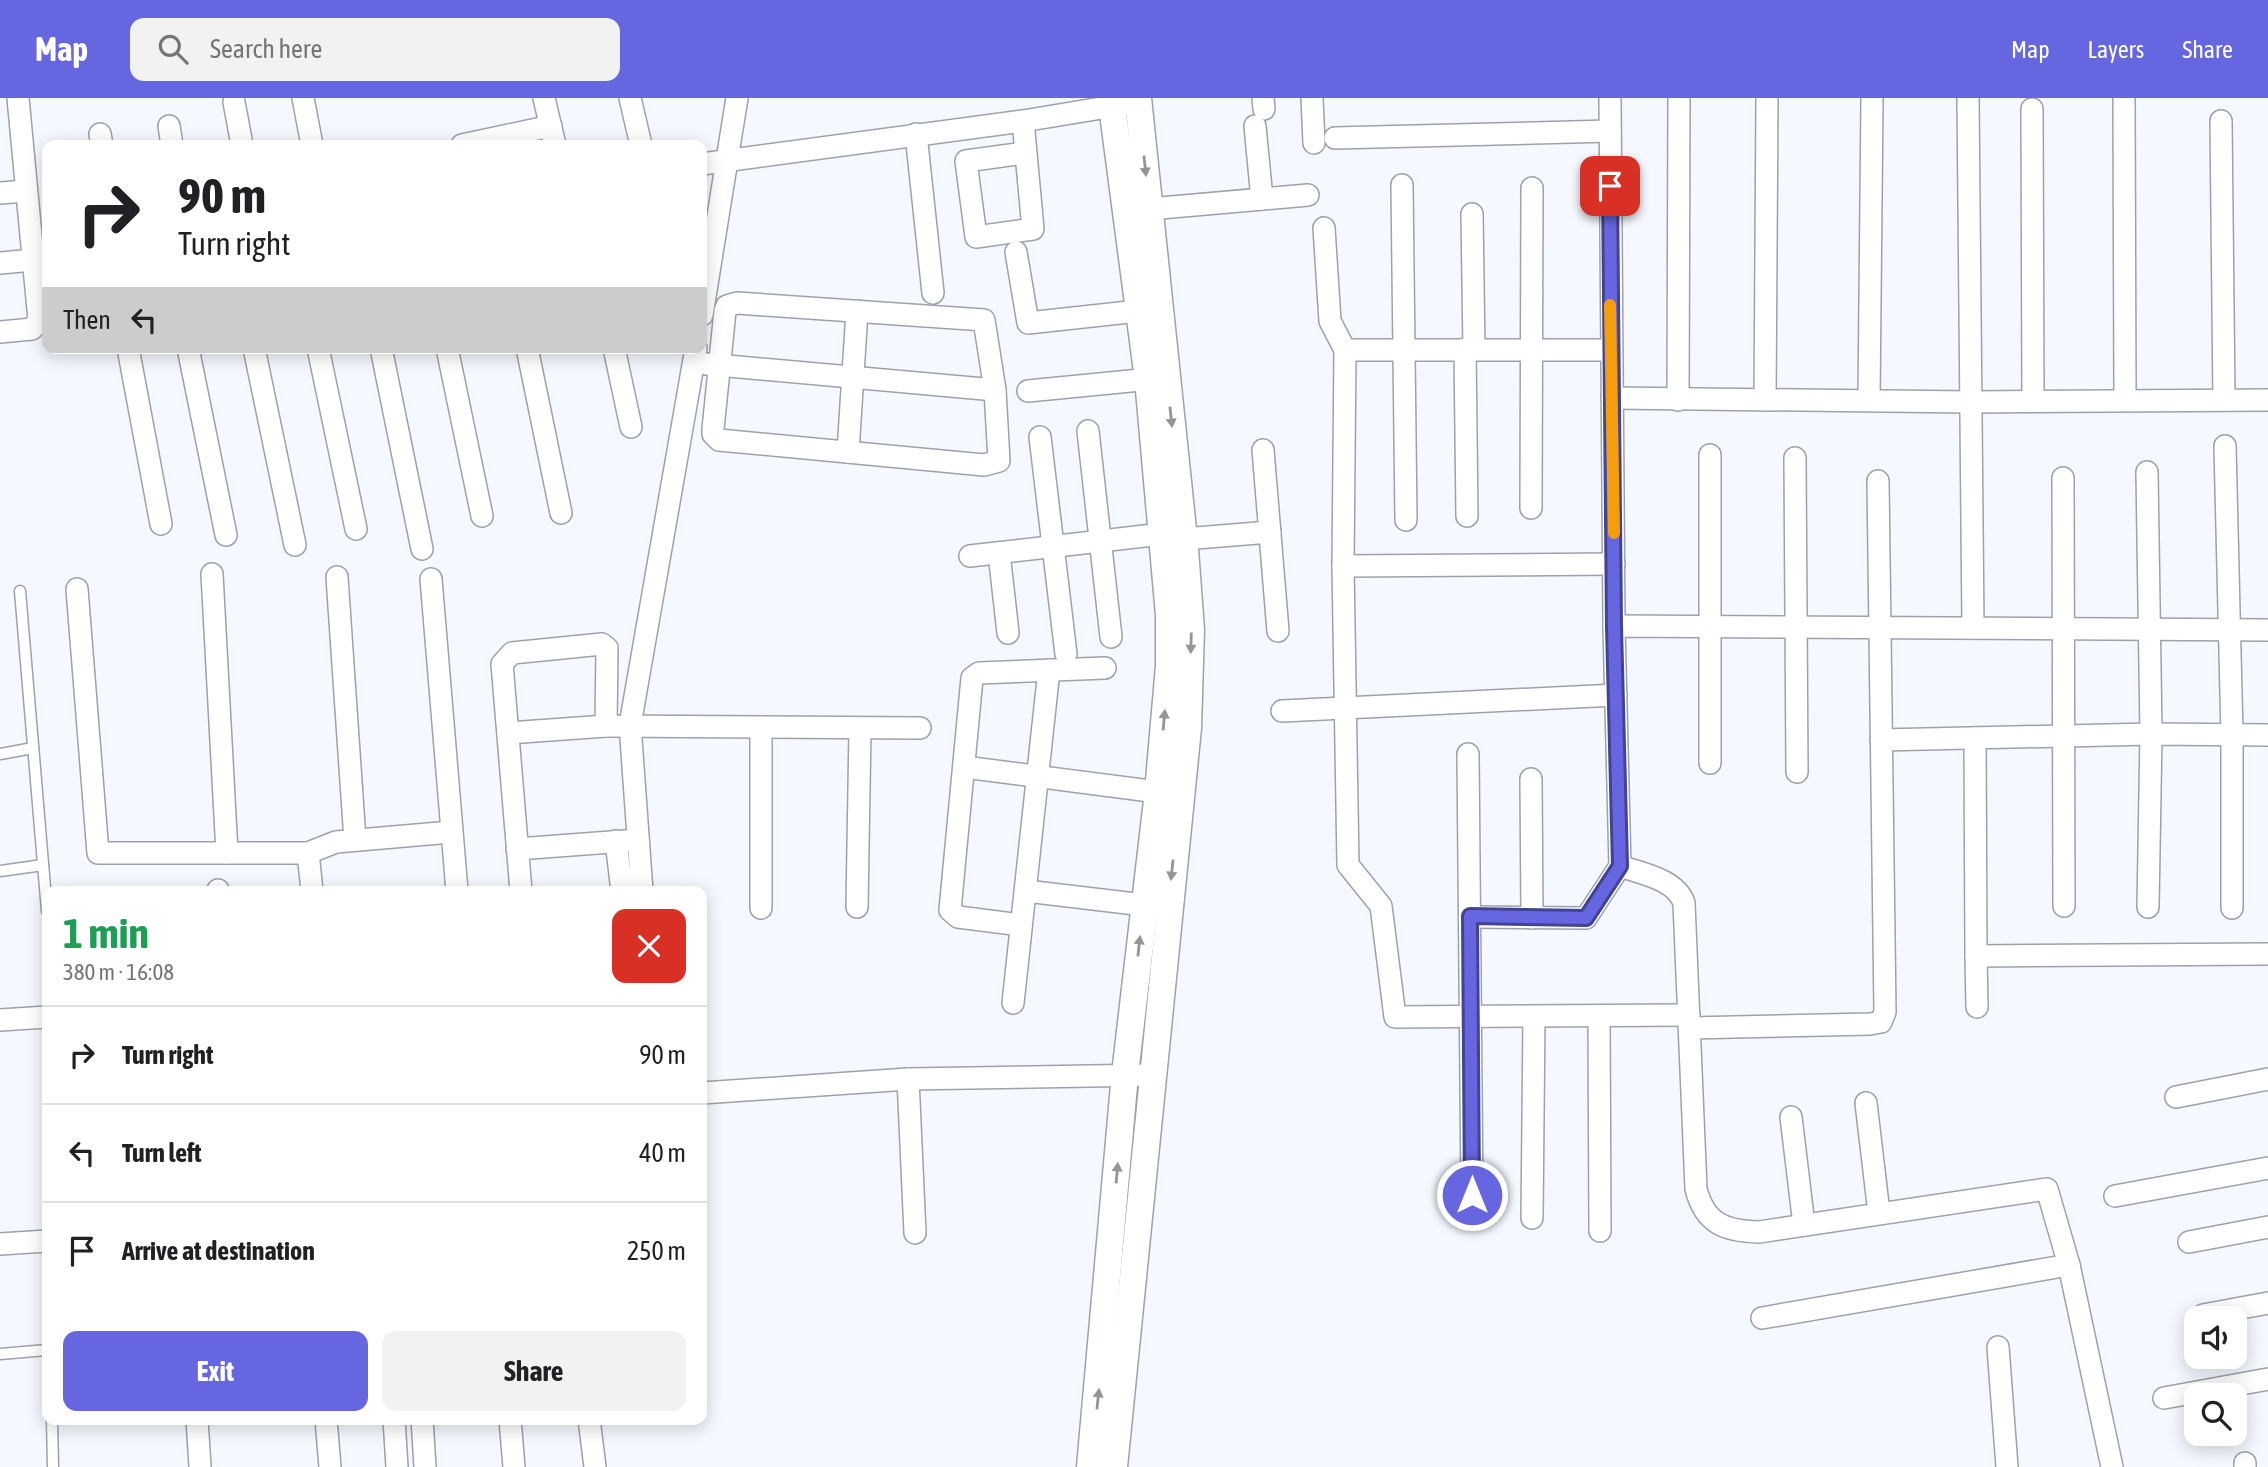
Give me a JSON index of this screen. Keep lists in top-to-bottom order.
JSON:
{
  "page": {
    "header": "Map",
    "search": "Search here",
    "nav": ["Map", "Layers", "Share"],
    "turn": ["90 m", "Turn right"],
    "then": "Then",
    "heading": ["1 min", "380 m · 16:08"],
    "list": [
      {
        "name": "Turn right",
        "value": "90 m"
      },
      {
        "name": "Turn left",
        "value": "40 m"
      },
      {
        "name": "Arrive at destination",
        "value": "250 m"
      }
    ],
    "buttons": ["Exit", "Share"]
  }
}
